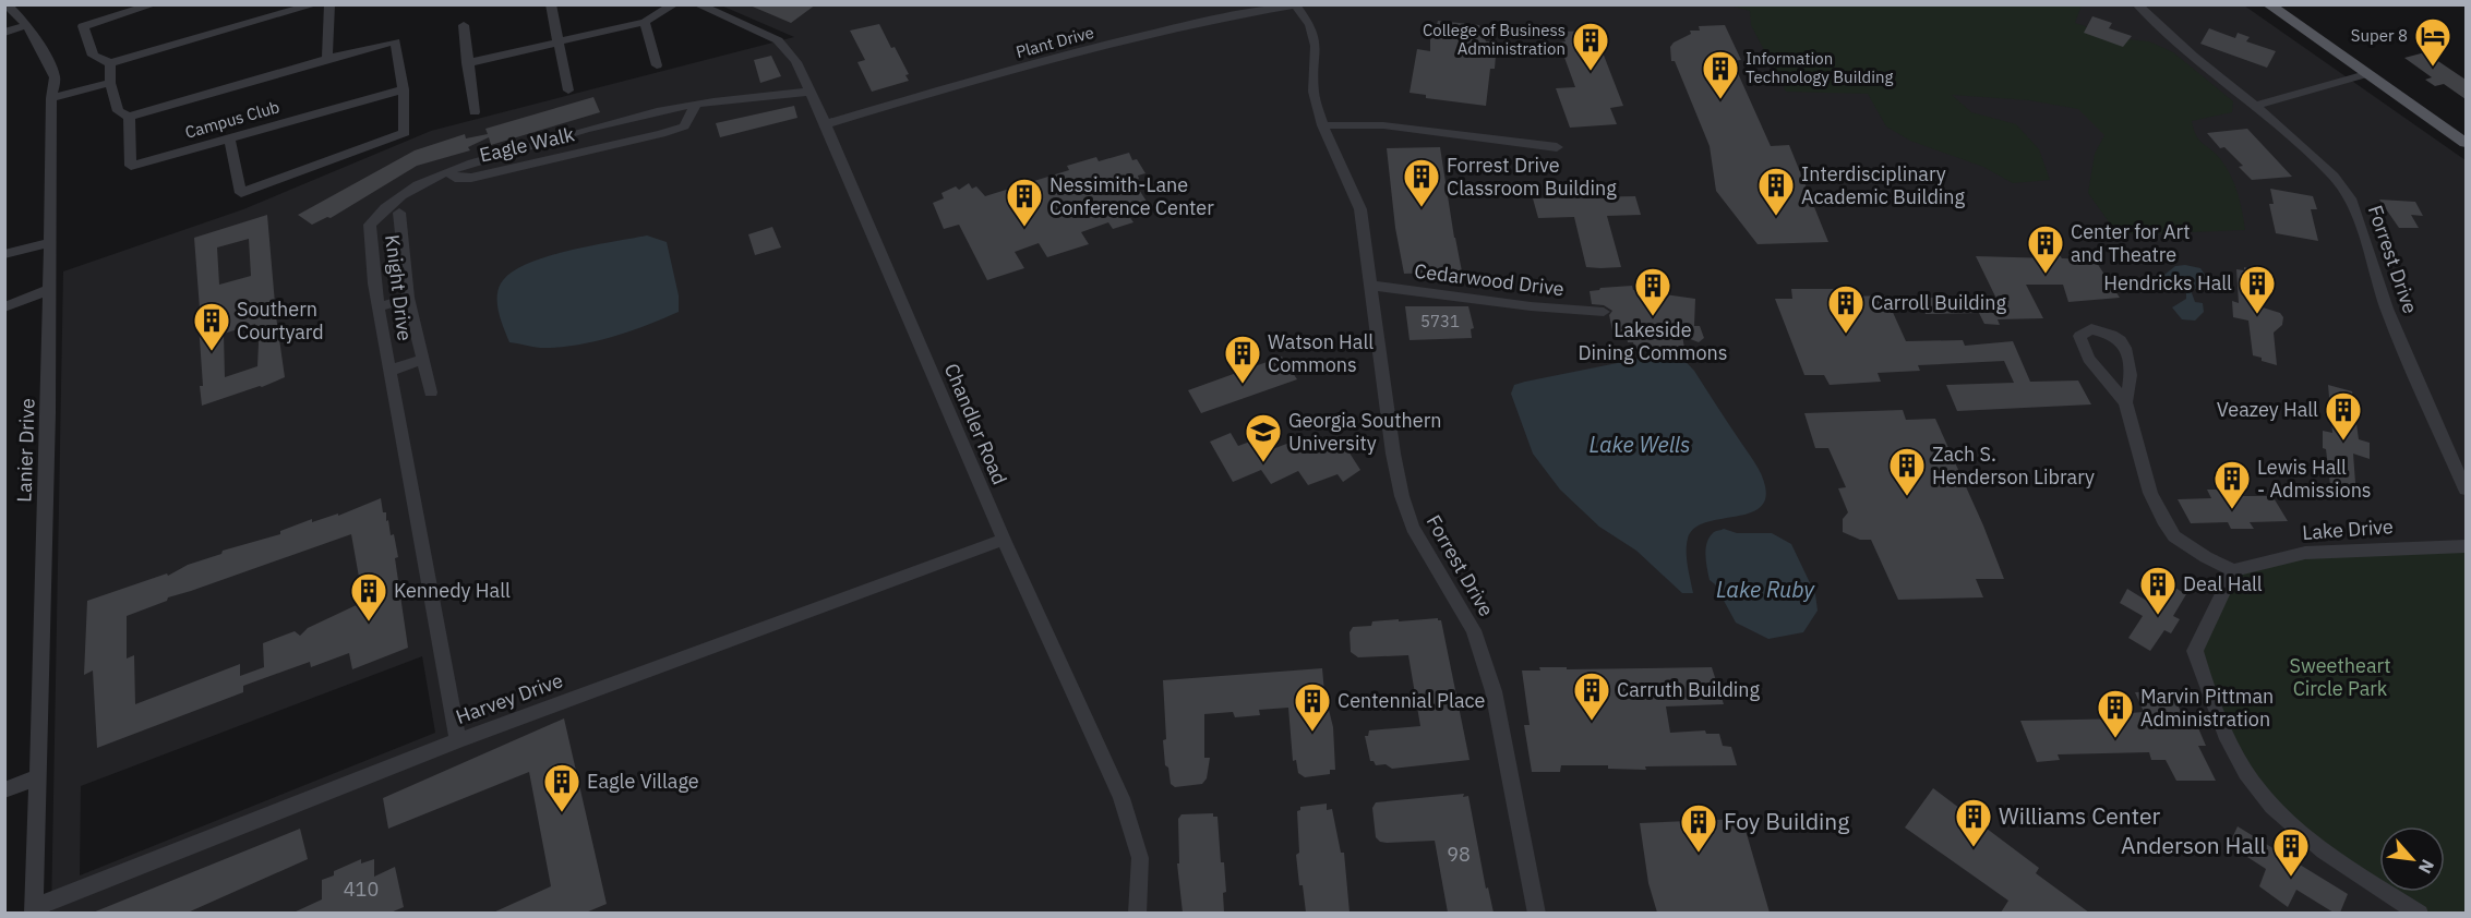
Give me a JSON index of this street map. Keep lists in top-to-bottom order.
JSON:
{
  "streets": {
    "street": [
      "Plant Drive",
      "Campus Club",
      "Eagle Walk",
      "Forrest Drive",
      "Cedarwood Drive",
      "Knight Drive",
      "Chandler Road",
      "Lanier Drive",
      "Lake Drive",
      "Harvey Drive"
    ]
  },
  "crossings": [
    ["Plant Drive", "Forrest Drive"],
    ["Plant Drive", "Chandler Road"],
    ["Eagle Walk", "Knight Drive"],
    ["Forrest Drive", "Cedarwood Drive"],
    ["Knight Drive", "Chandler Road"],
    ["Knight Drive", "Harvey Drive"],
    ["Chandler Road", "Harvey Drive"],
    ["Lanier Drive", "Harvey Drive"]
  ],
  "water": ["Lake Wells", "Lake Ruby"],
  "parks": ["Sweetheart Circle Park"],
  "places": {
    "hotel": ["Super 8"],
    "building": [
      "College of Business Administration",
      "Information Technology Building",
      "Forrest Drive Classroom Building",
      "Interdisciplinary Academic Building",
      "Nessimith-Lane Conference Center",
      "Center for Art and Theatre",
      "Hendricks Hall",
      "Lakeside Dining Commons",
      "Carroll Building",
      "Southern Courtyard",
      "Watson Hall Commons",
      "Veazey Hall",
      "Zach S. Henderson Library",
      "Lewis Hall - Admissions",
      "Deal Hall",
      "Kennedy Hall",
      "Carruth Building",
      "Centennial Place",
      "Marvin Pittman Administration",
      "Eagle Village",
      "Williams Center",
      "Foy Building",
      "Anderson Hall"
    ],
    "school or university": ["Georgia Southern University"]
  },
  "house_numbers": ["5731", "98", "410"],
  "north": "bottom right"
}
